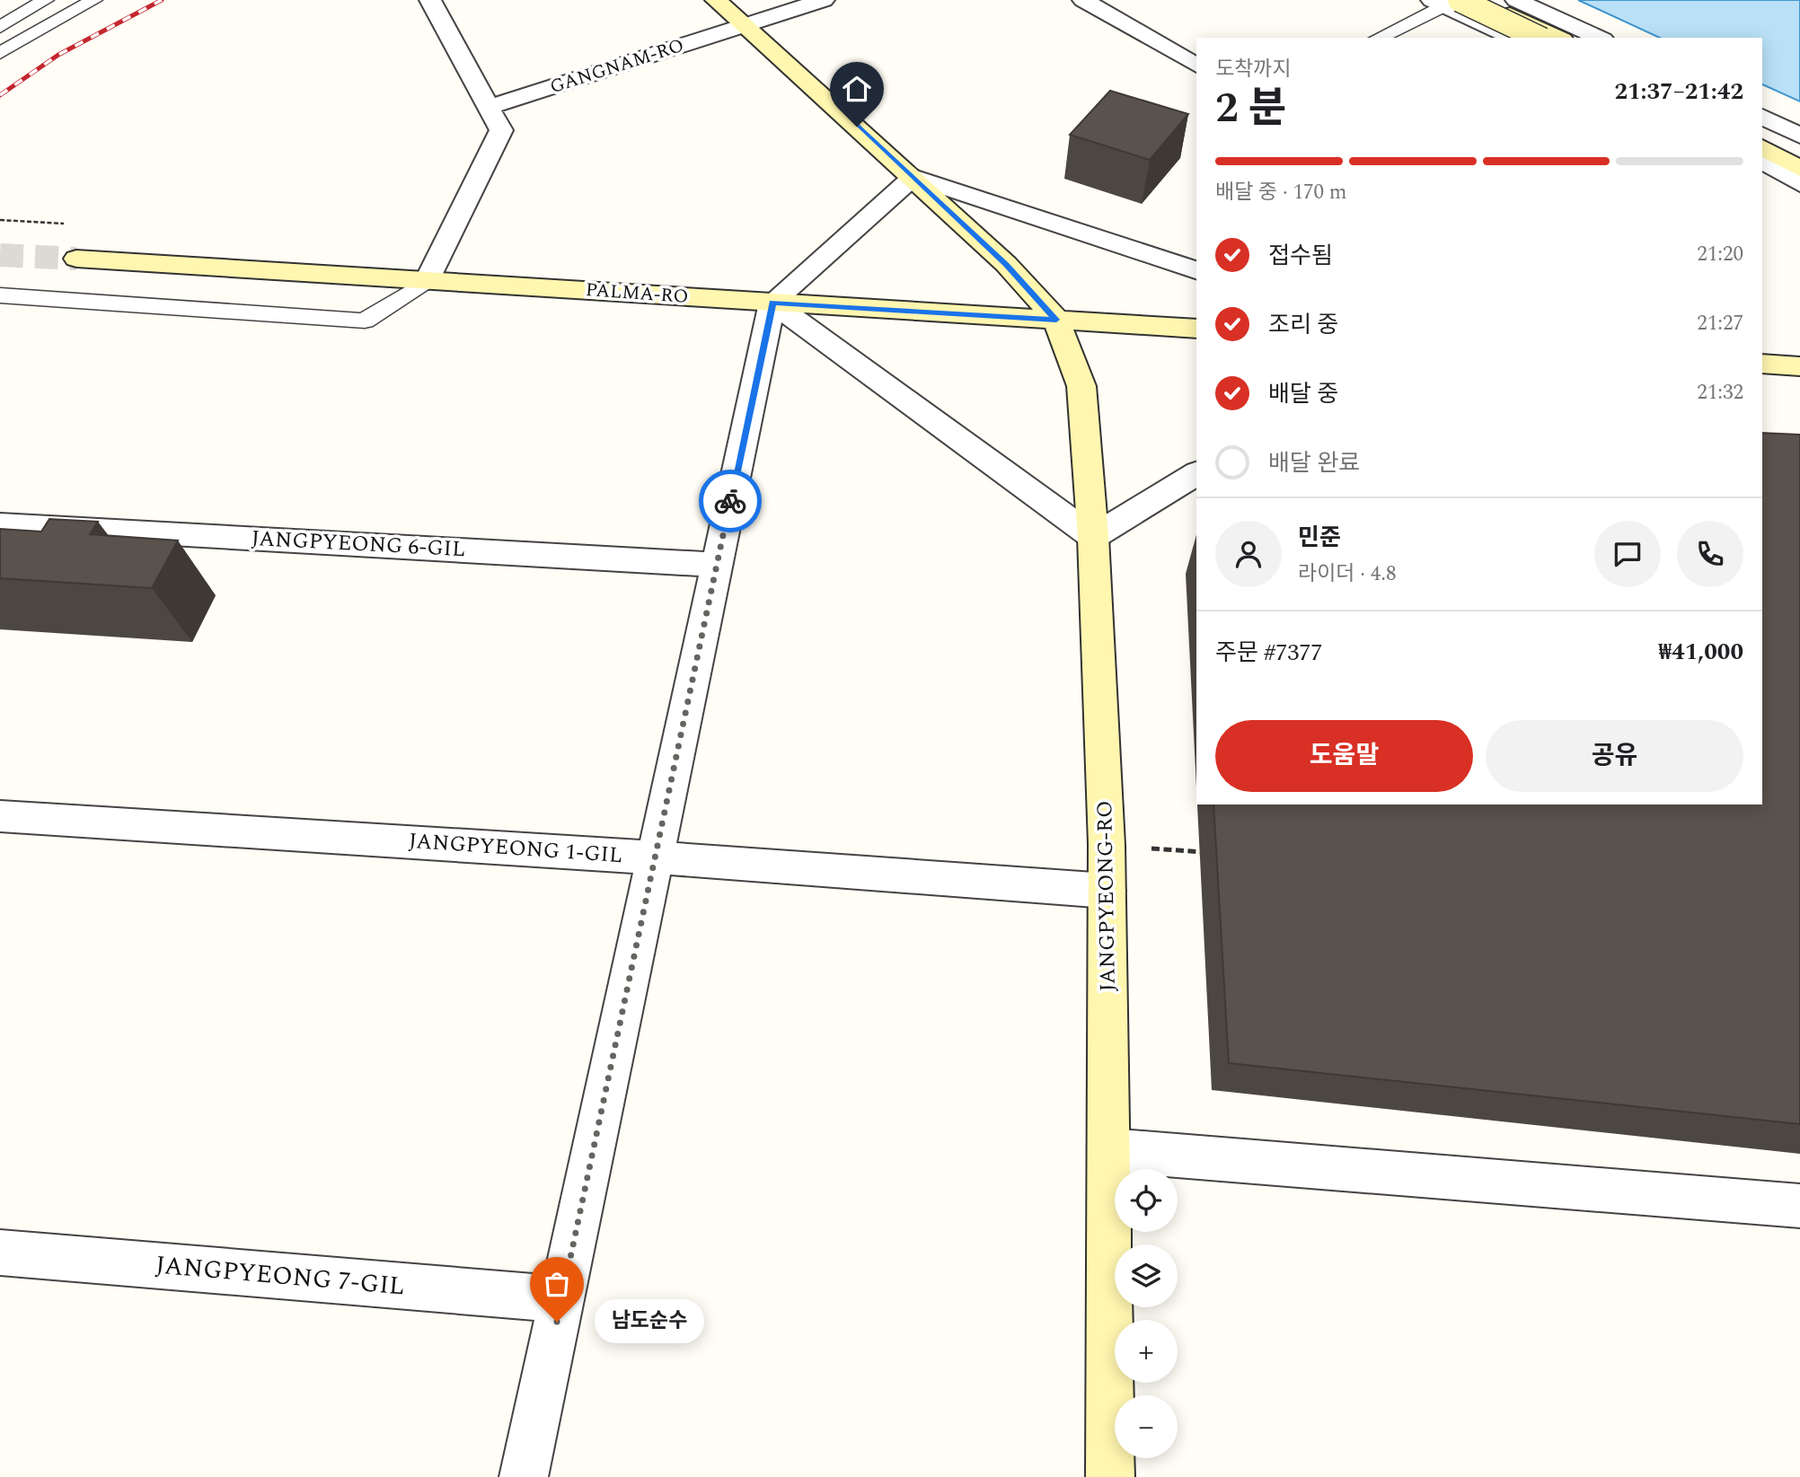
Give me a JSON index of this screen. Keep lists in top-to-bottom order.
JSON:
{
  "streets": {
    "main road": ["PALMA-RO", "JANGPYEONG-RO"],
    "street": [
      "GANGNAM-RO",
      "JANGPYEONG 6-GIL",
      "JANGPYEONG 1-GIL",
      "JANGPYEONG 7-GIL"
    ]
  },
  "crossings": [
    ["PALMA-RO", "JANGPYEONG-RO"],
    ["JANGPYEONG 1-GIL", "JANGPYEONG-RO"]
  ],
  "places": ["남도순수"],
  "page": {
    "heading": ["2 분", "도착까지", "21:37–21:42"],
    "panel": [
      "민준",
      "라이더 · 4.8",
      "주문 #7377",
      "₩41,000"
    ],
    "bar": "배달 중 · 170 m",
    "list": [
      ["접수됨", "21:20"],
      ["조리 중", "21:27"],
      ["배달 중", "21:32"],
      "배달 완료"
    ],
    "buttons": ["도움말", "공유"],
    "map_buttons": ["+", "−"],
    "bubble": "남도순수"
  }
}
